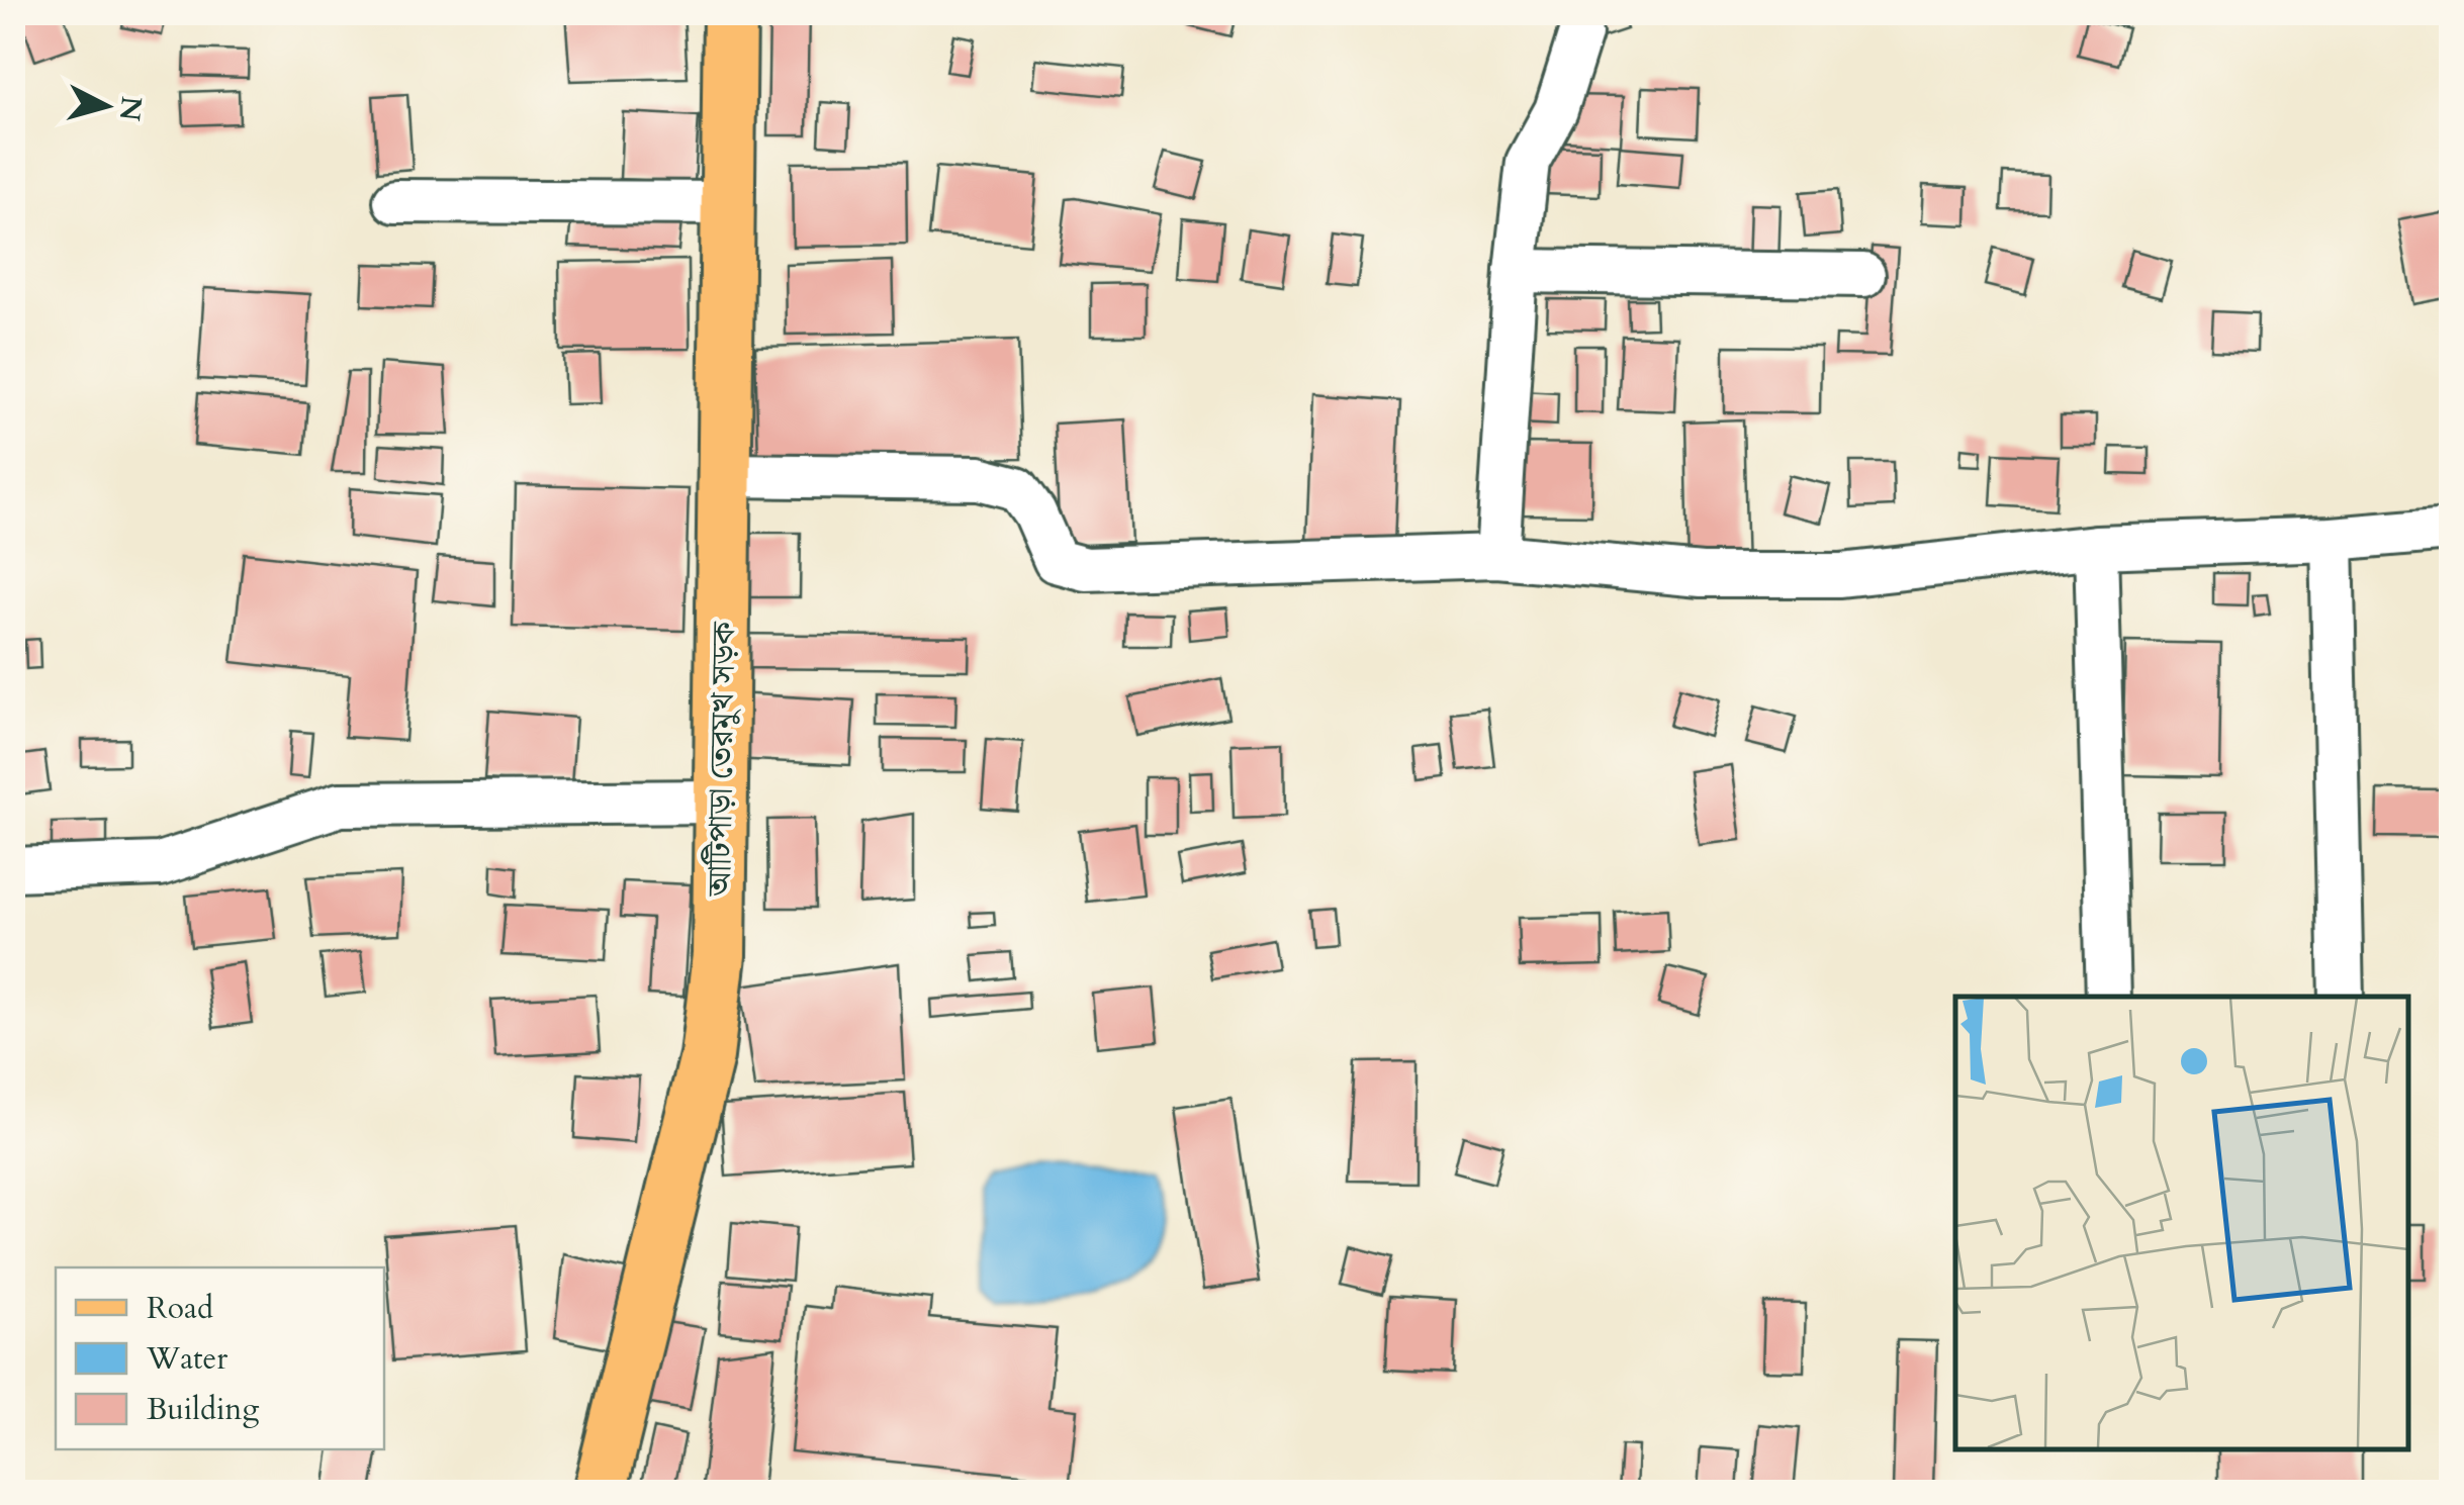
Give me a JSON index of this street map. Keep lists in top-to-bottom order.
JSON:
{
  "streets": {
    "main road": ["আটিপাড়া তেরমুখ সড়ক"]
  },
  "legend": ["Road", "Water", "Building"],
  "north": "right"
}
